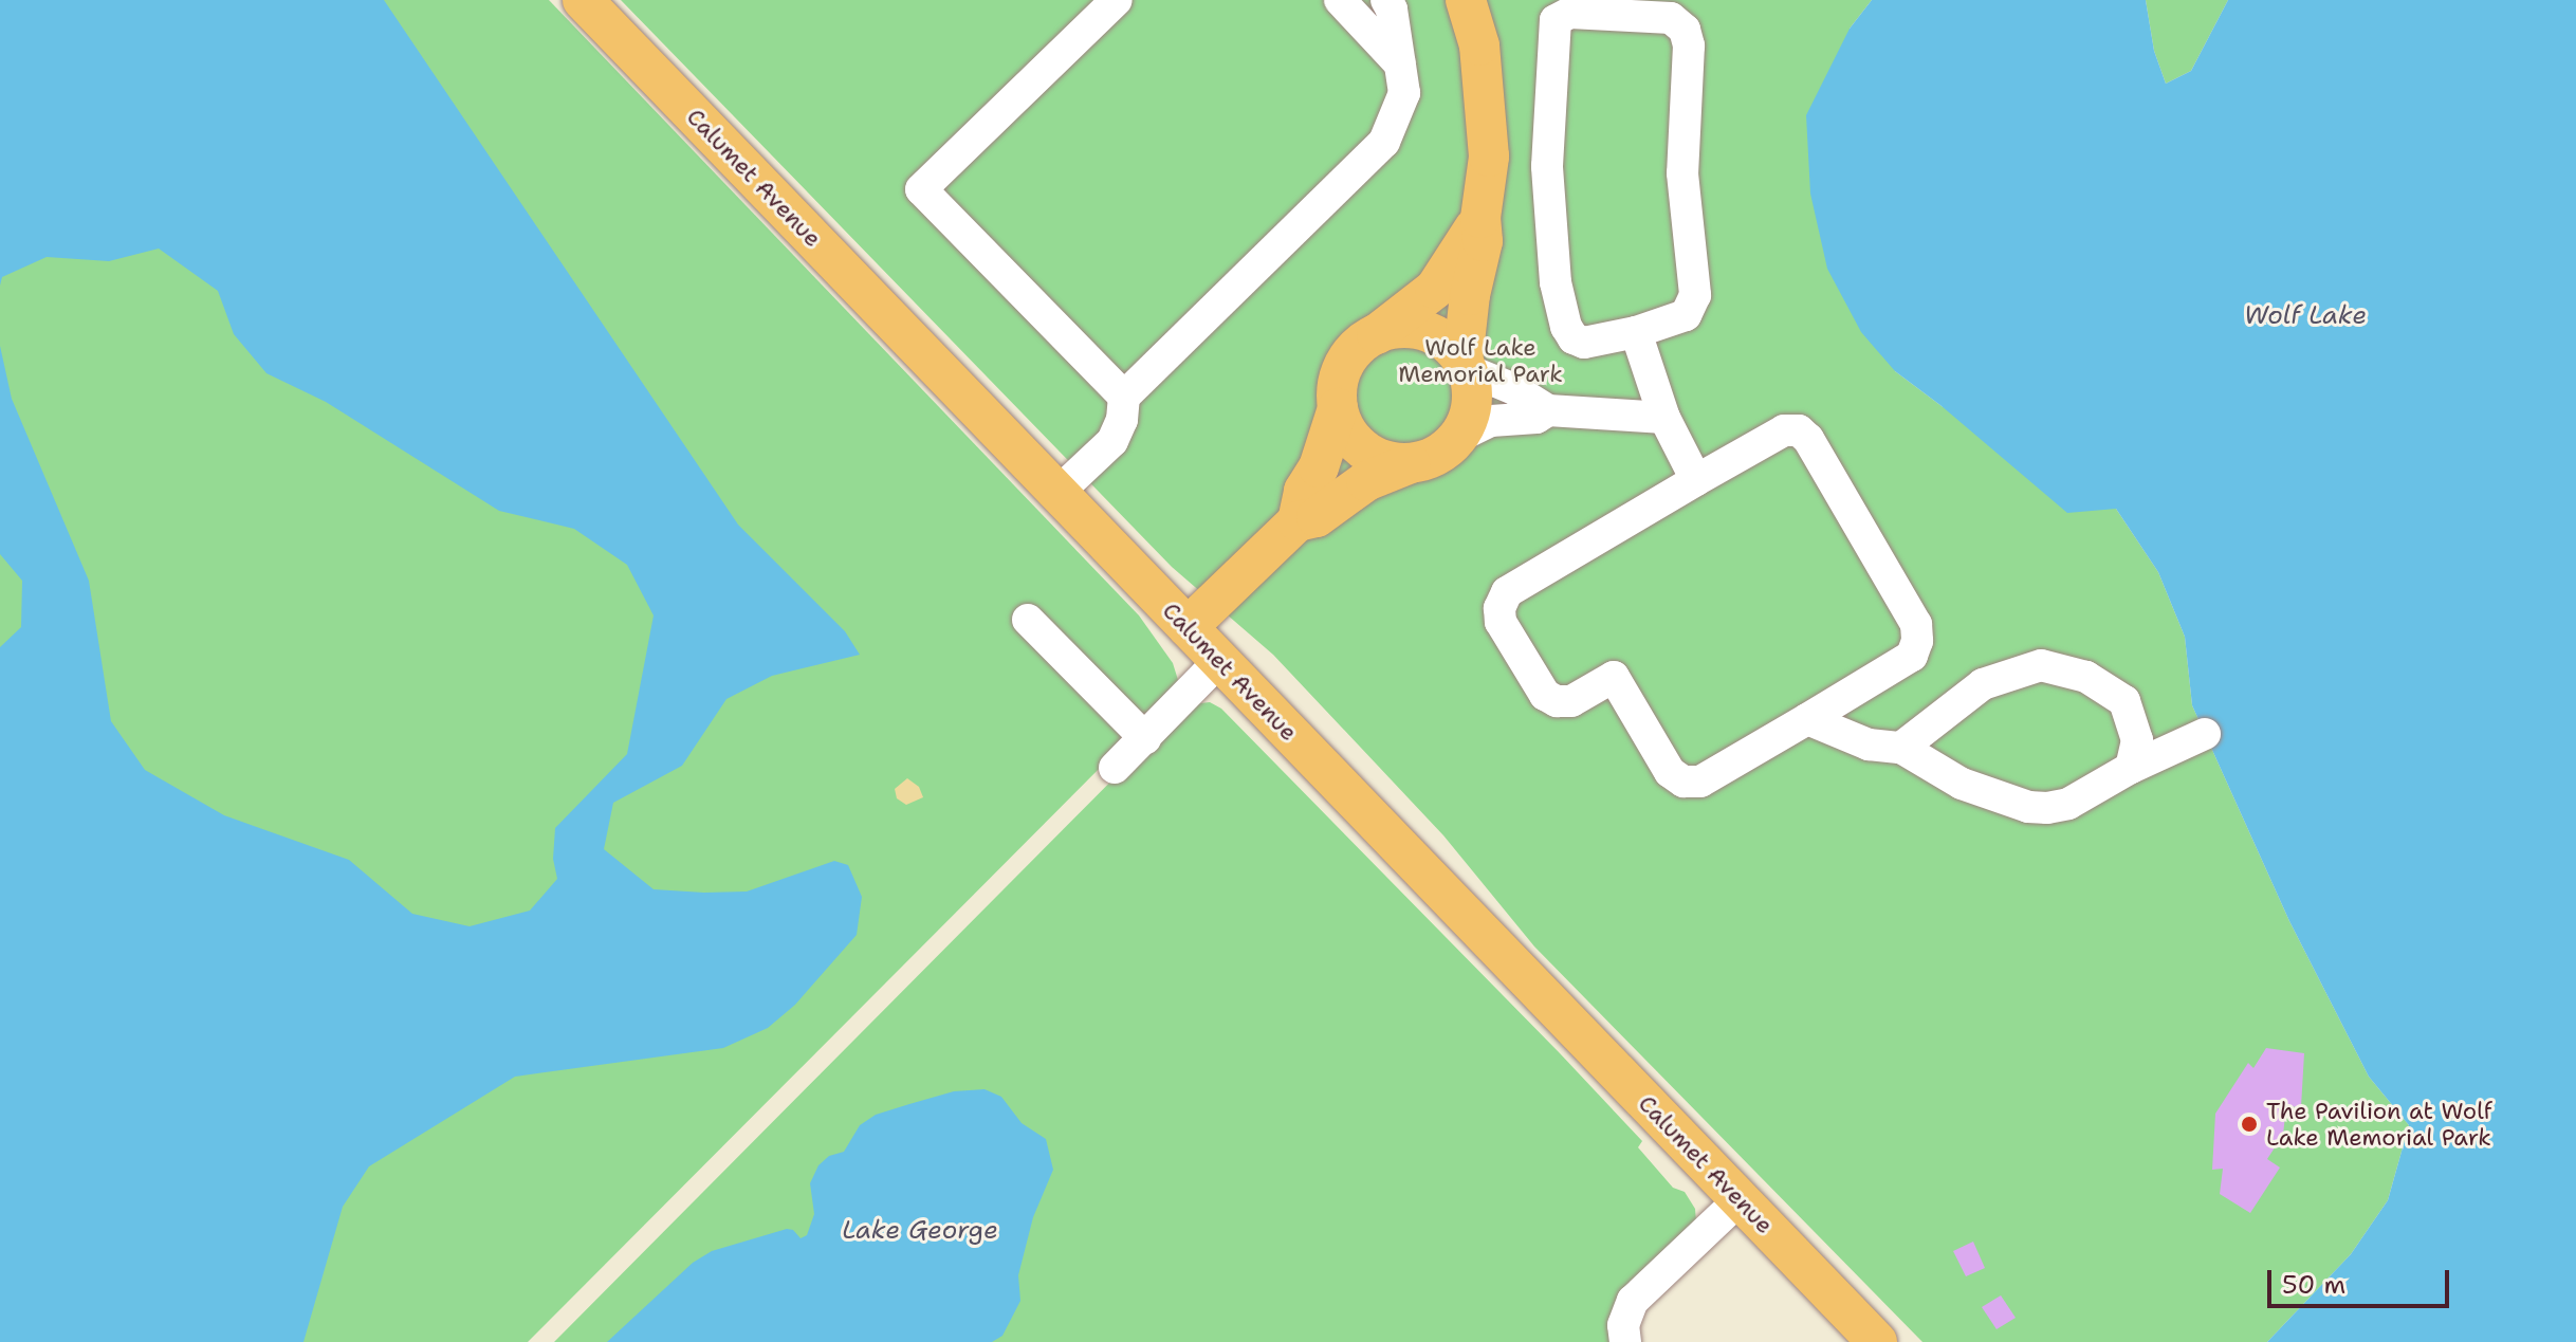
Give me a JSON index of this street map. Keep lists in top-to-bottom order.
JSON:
{
  "streets": {
    "main road": ["Calumet Avenue"]
  },
  "water": ["Wolf Lake", "Lake George"],
  "parks": ["Wolf Lake Memorial Park"],
  "places": ["The Pavilion at Wolf Lake Memorial Park"],
  "scale_bar": "50 m"
}
